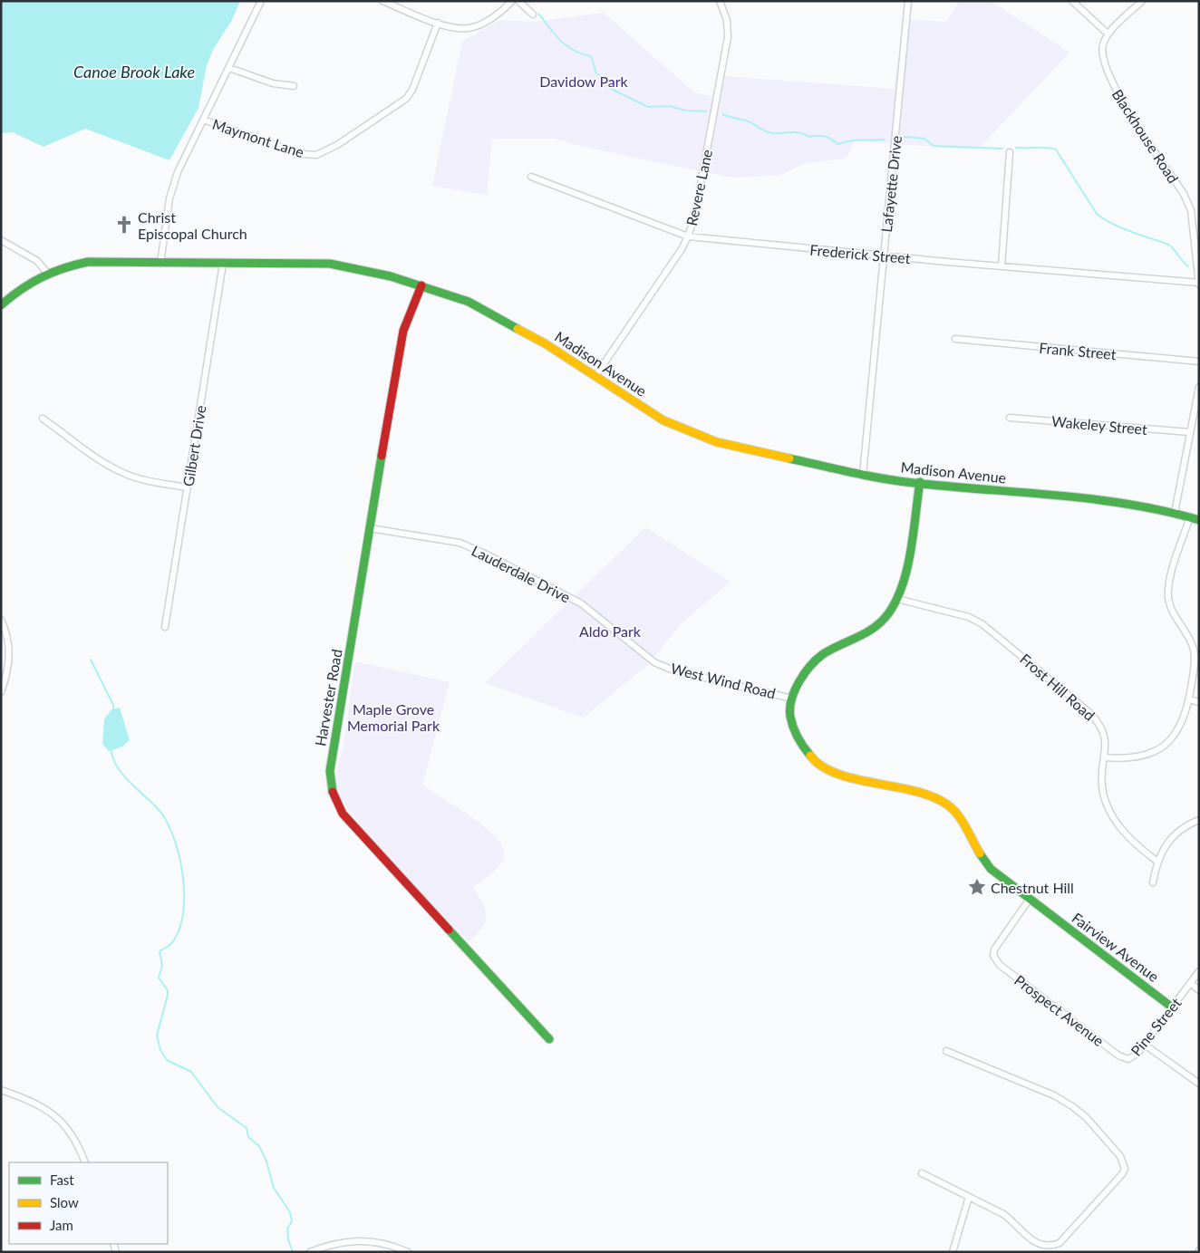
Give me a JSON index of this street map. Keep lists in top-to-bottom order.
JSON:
{
  "streets": {
    "street": [
      "Blackhouse Road",
      "Maymont Lane",
      "Lafayette Drive",
      "Revere Lane",
      "Frederick Street",
      "Frank Street",
      "Madison Avenue",
      "Wakeley Street",
      "Gilbert Drive",
      "Lauderdale Drive",
      "West Wind Road",
      "Frost Hill Road",
      "Harvester Road",
      "Fairview Avenue",
      "Prospect Avenue",
      "Pine Street"
    ]
  },
  "crossings": [
    ["Blackhouse Road", "Frederick Street"],
    ["Lafayette Drive", "Frederick Street"],
    ["Lafayette Drive", "Madison Avenue"],
    ["Revere Lane", "Frederick Street"],
    ["Revere Lane", "Madison Avenue"],
    ["Madison Avenue", "Gilbert Drive"],
    ["Madison Avenue", "Harvester Road"],
    ["Madison Avenue", "Fairview Avenue"],
    ["Lauderdale Drive", "West Wind Road"],
    ["Lauderdale Drive", "Harvester Road"],
    ["West Wind Road", "Fairview Avenue"],
    ["Frost Hill Road", "Fairview Avenue"],
    ["Fairview Avenue", "Prospect Avenue"],
    ["Fairview Avenue", "Pine Street"],
    ["Prospect Avenue", "Pine Street"]
  ],
  "water": ["Canoe Brook Lake"],
  "parks": ["Davidow Park", "Aldo Park", "Maple Grove Memorial Park"],
  "places": {
    "church": ["Christ Episcopal Church"],
    "place": ["Chestnut Hill"]
  },
  "legend": ["Fast", "Slow", "Jam"]
}
